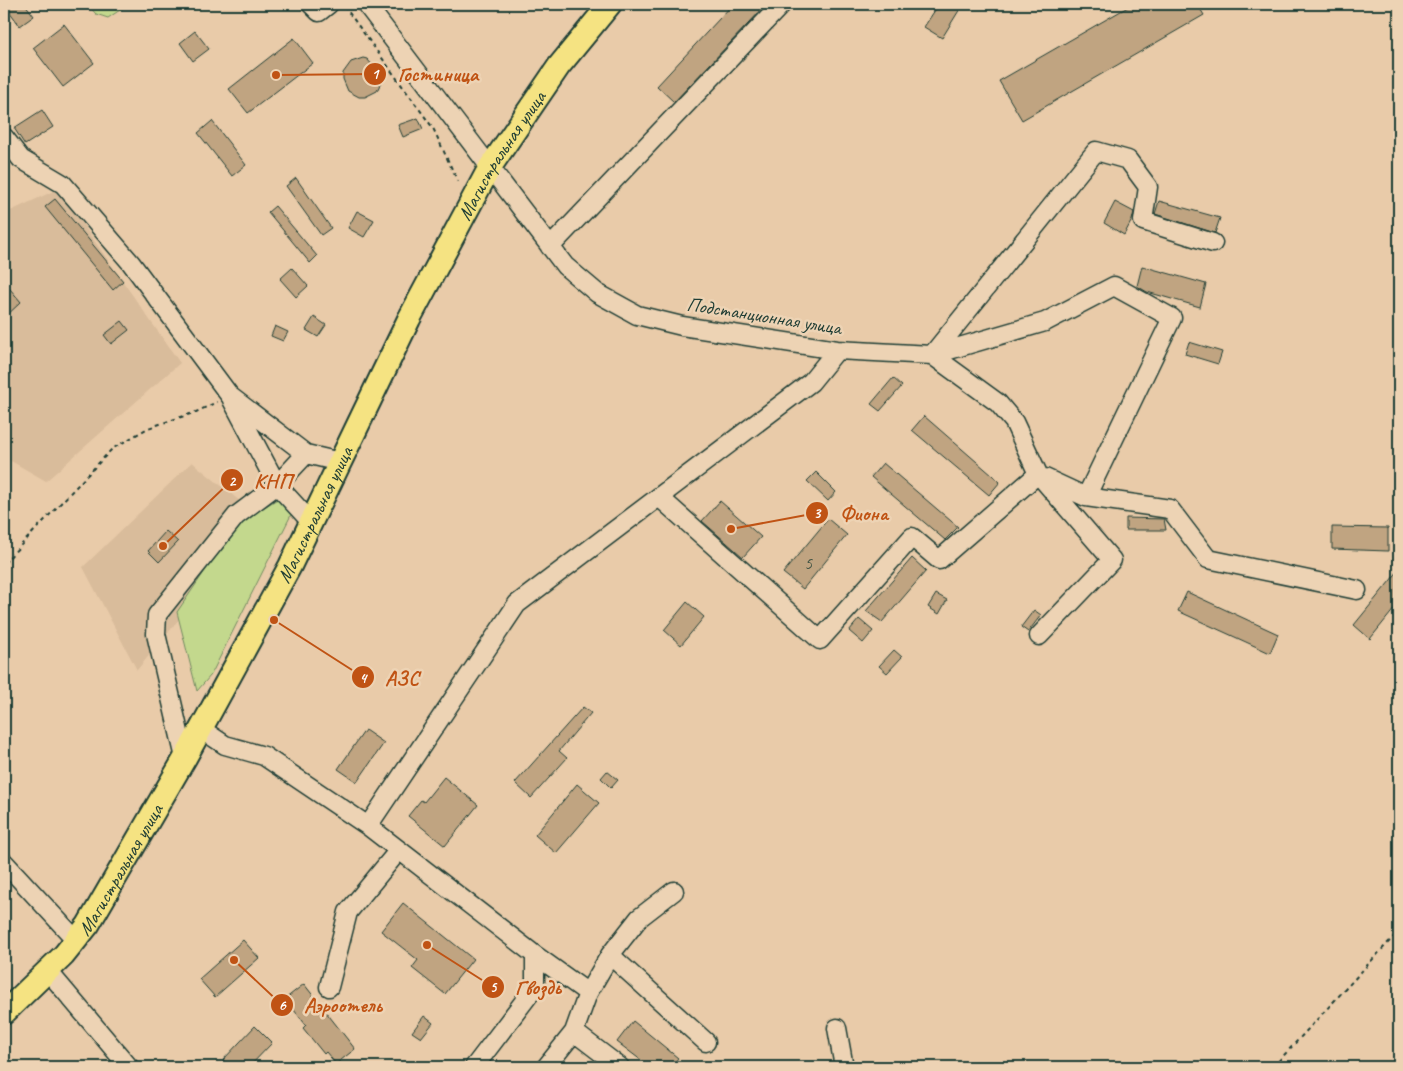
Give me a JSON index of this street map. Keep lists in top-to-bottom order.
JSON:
{
  "streets": {
    "main road": ["Магистральная улица"],
    "street": ["Подстанционная улица"]
  },
  "crossings": [
    ["Магистральная улица", "Подстанционная улица"]
  ],
  "places": [
    "Гостиница",
    "Фиона",
    "КНП",
    "АЗС",
    "Гвоздь",
    "Аэроотель"
  ],
  "house_numbers": ["5"]
}
